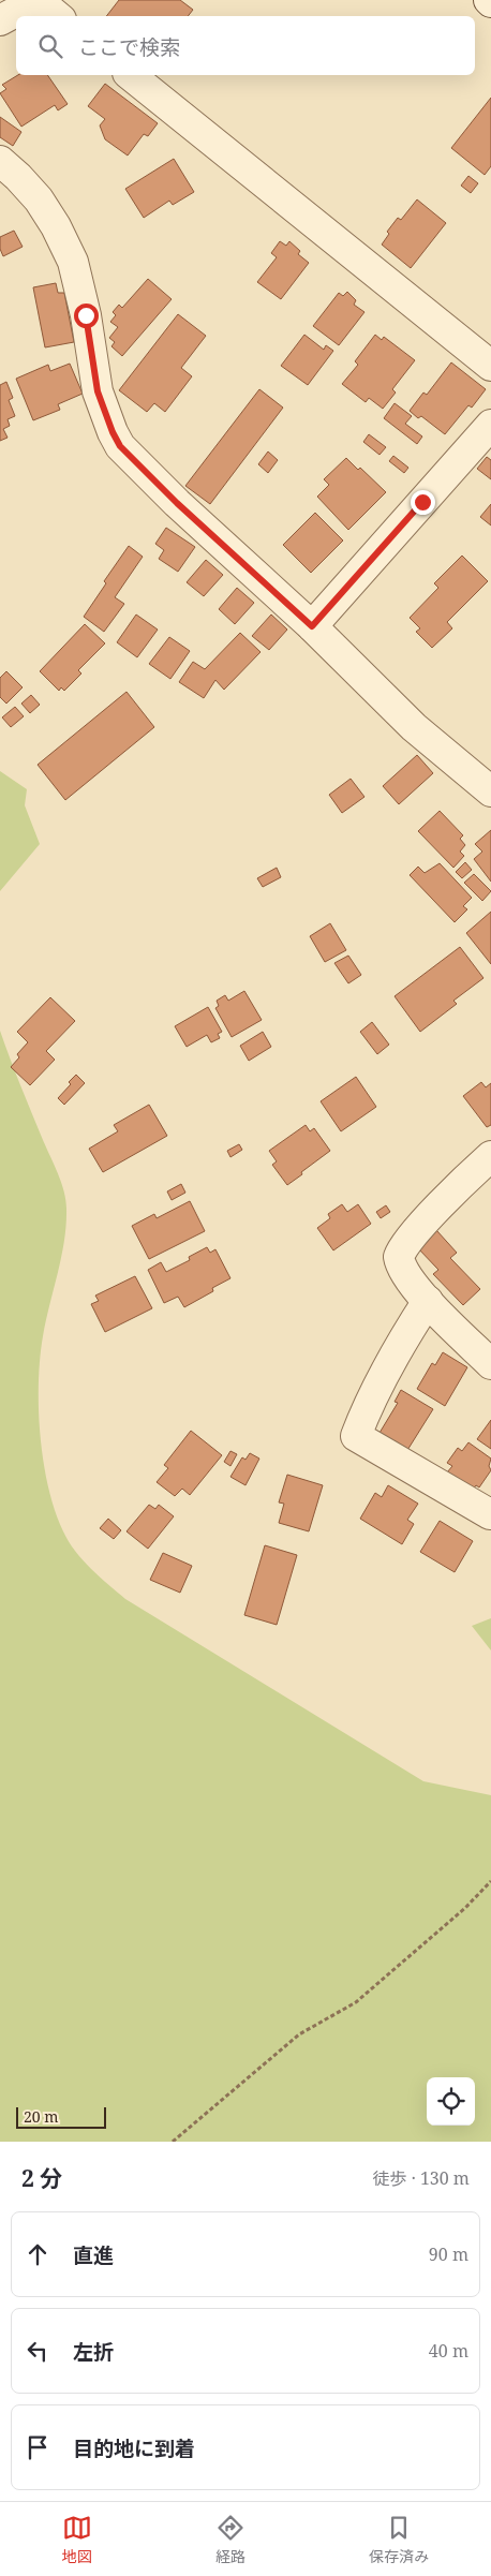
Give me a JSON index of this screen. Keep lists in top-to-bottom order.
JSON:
{
  "scale_bar": "20 m",
  "page": {
    "search": "ここで検索",
    "scale": "20 m",
    "heading": ["2 分", "徒歩 · 130 m"],
    "list": [
      ["直進", "90 m"],
      ["左折", "40 m"],
      "目的地に到着"
    ],
    "nav": ["地図", "経路", "保存済み"]
  }
}
